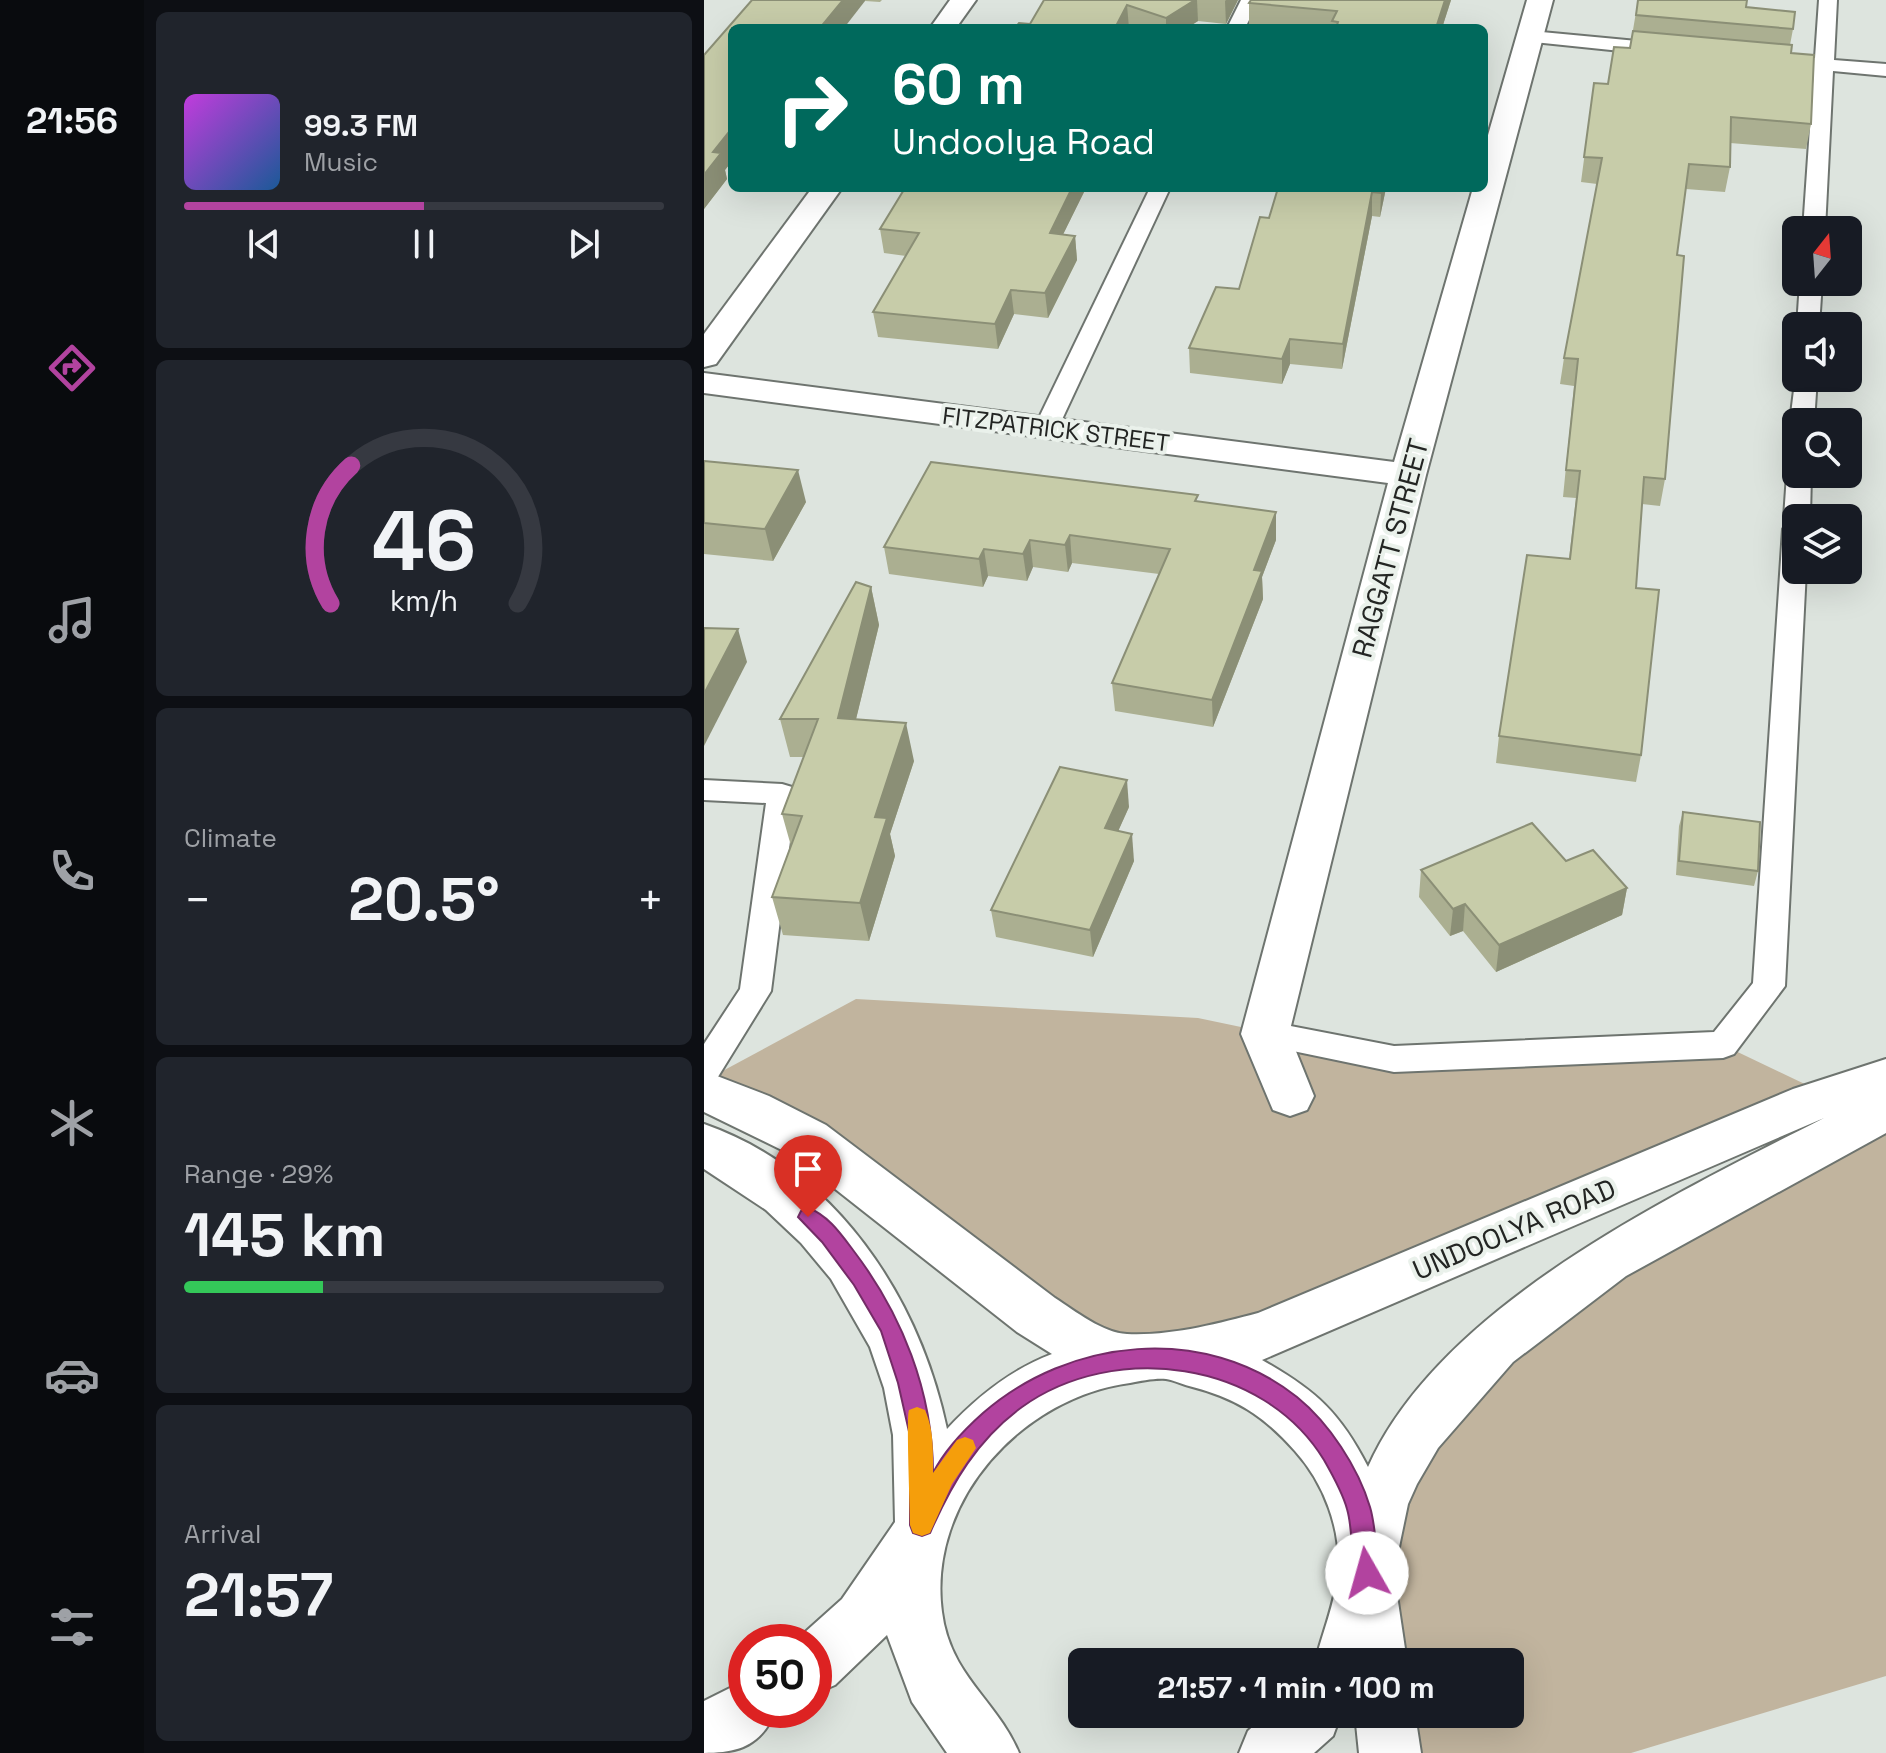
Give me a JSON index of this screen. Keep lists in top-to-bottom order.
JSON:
{
  "streets": {
    "street": ["FITZPATRICK STREET", "RAGGATT STREET", "UNDOOLYA ROAD"]
  },
  "crossings": [
    ["FITZPATRICK STREET", "RAGGATT STREET"]
  ],
  "north": "top",
  "page": {
    "tabs": "21:56",
    "turn": ["60 m", "Undoolya Road"],
    "song": ["99.3 FM", "Music"],
    "tile": [
      "Climate",
      ["Range · 29%", "145 km"],
      ["Arrival", "21:57"]
    ],
    "heat": ["−", "20.5°", "+"],
    "limit": "50",
    "trip": "21:57 · 1 min · 100 m",
    "gauge": ["46", "km/h"]
  }
}
